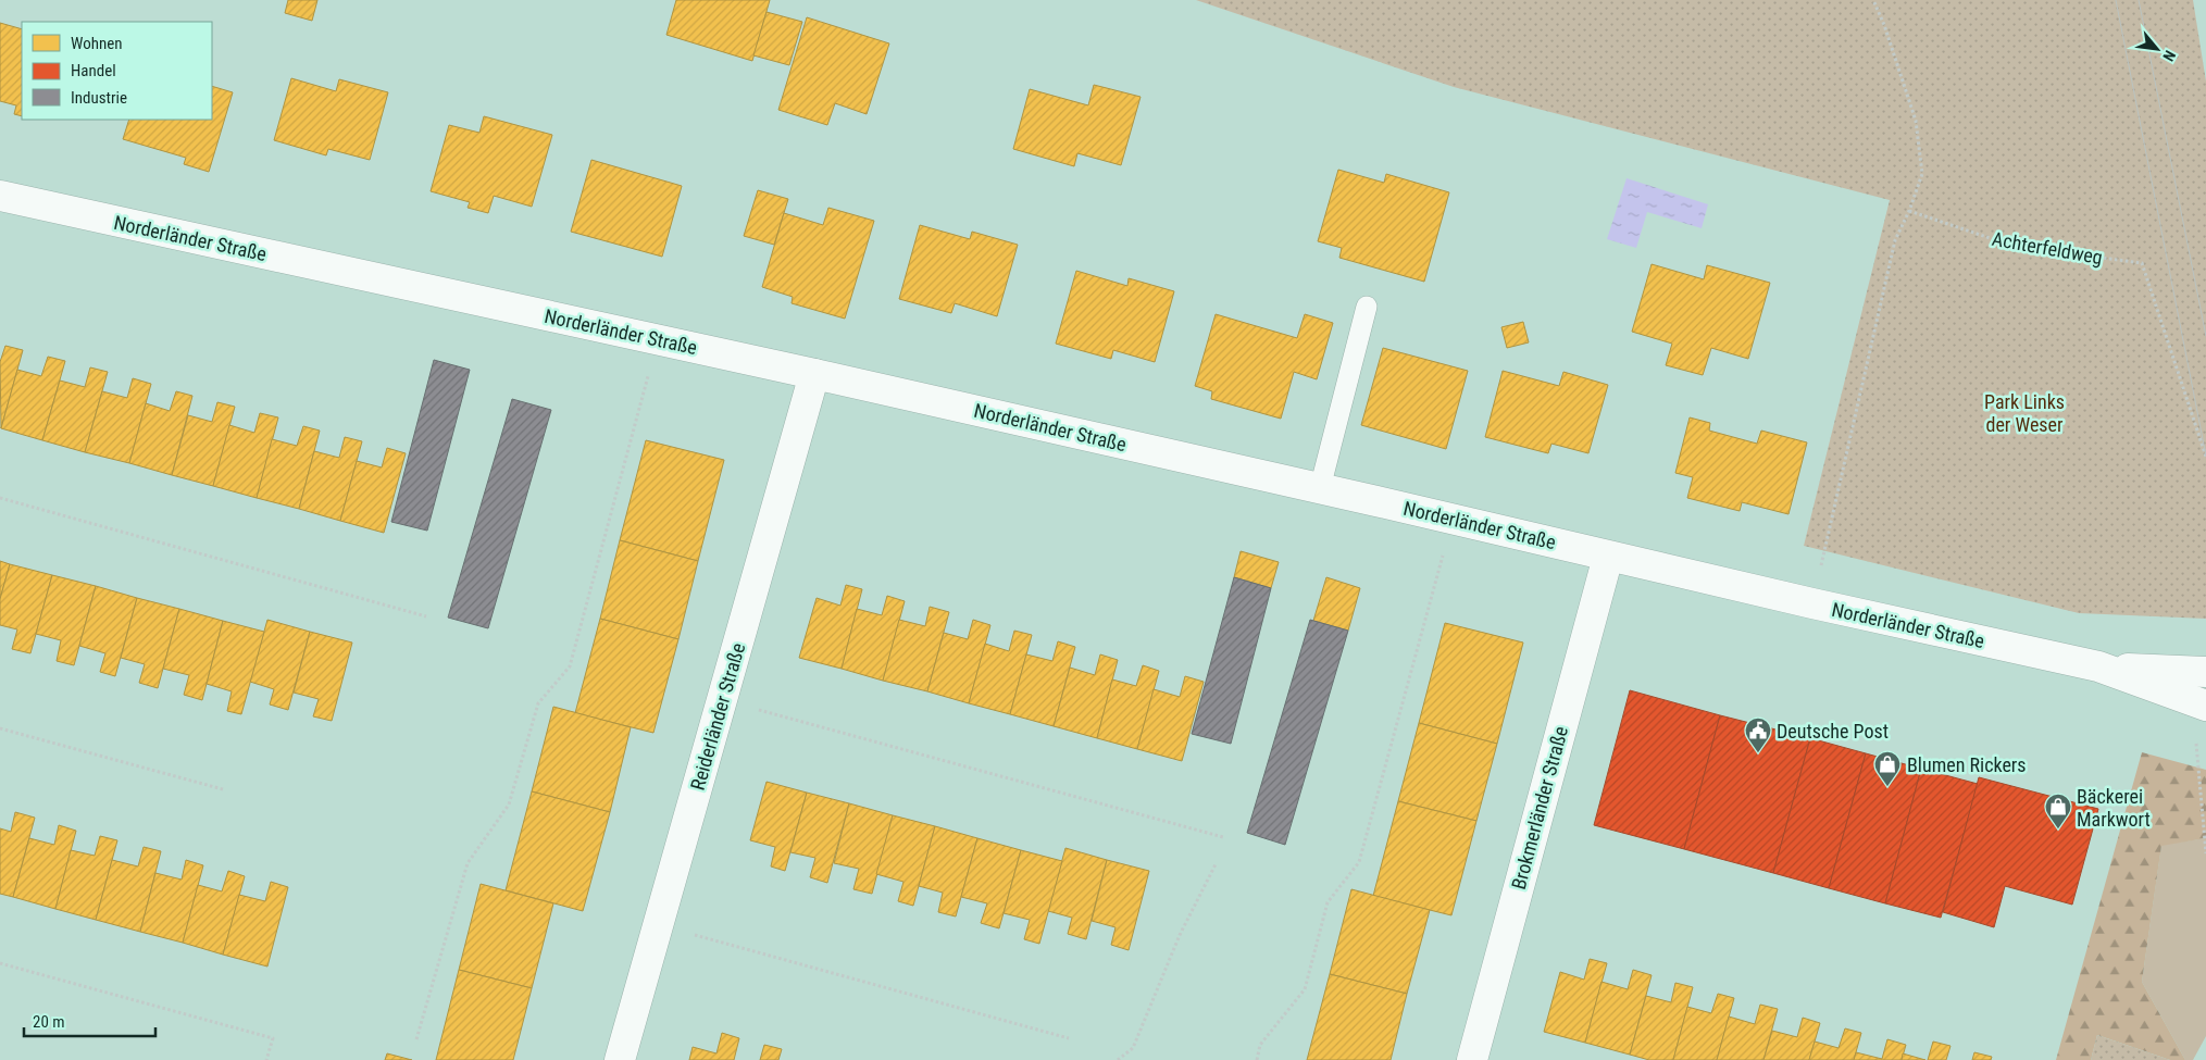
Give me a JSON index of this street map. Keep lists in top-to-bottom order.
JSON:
{
  "streets": {
    "street": ["Norderländer Straße", "Reiderländer Straße", "Brokmerländer Straße"],
    "path": ["Achterfeldweg"]
  },
  "crossings": [
    ["Norderländer Straße", "Reiderländer Straße"],
    ["Norderländer Straße", "Brokmerländer Straße"]
  ],
  "parks": ["Park Links der Weser"],
  "places": {
    "public building": ["Deutsche Post"],
    "shop": ["Blumen Rickers", "Bäckerei Markwort"]
  },
  "legend": ["Wohnen", "Handel", "Industrie"],
  "scale_bar": "20 m",
  "north": "bottom right"
}
